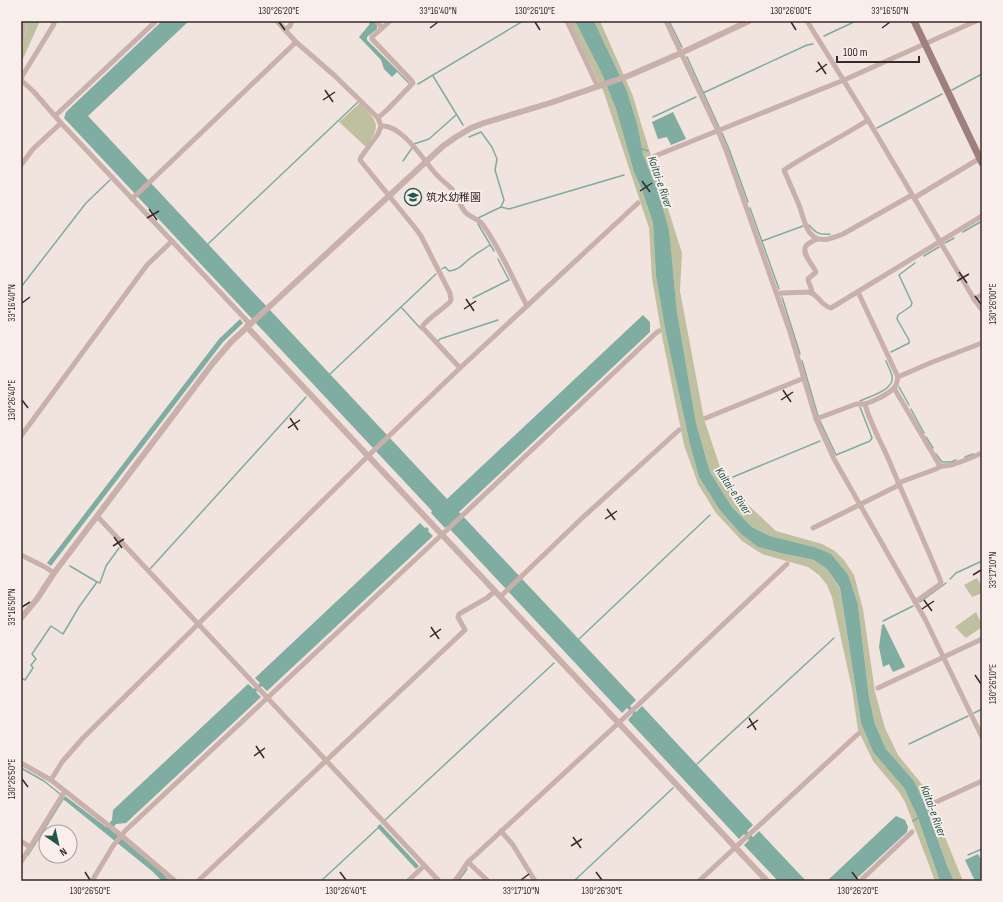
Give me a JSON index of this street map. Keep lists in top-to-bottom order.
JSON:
{
  "water": ["Kaitai-e River"],
  "places": {
    "school or university": ["筑水幼稚園"]
  },
  "scale_bar": "100 m",
  "north": "bottom right",
  "coordinates": [
    "130°26'20\"E",
    "33°16'40\"N",
    "130°26'10\"E",
    "130°26'00\"E",
    "33°16'50\"N",
    "130°26'40\"E",
    "33°17'10\"N",
    "130°26'50\"E",
    "130°26'30\"E"
  ]
}
